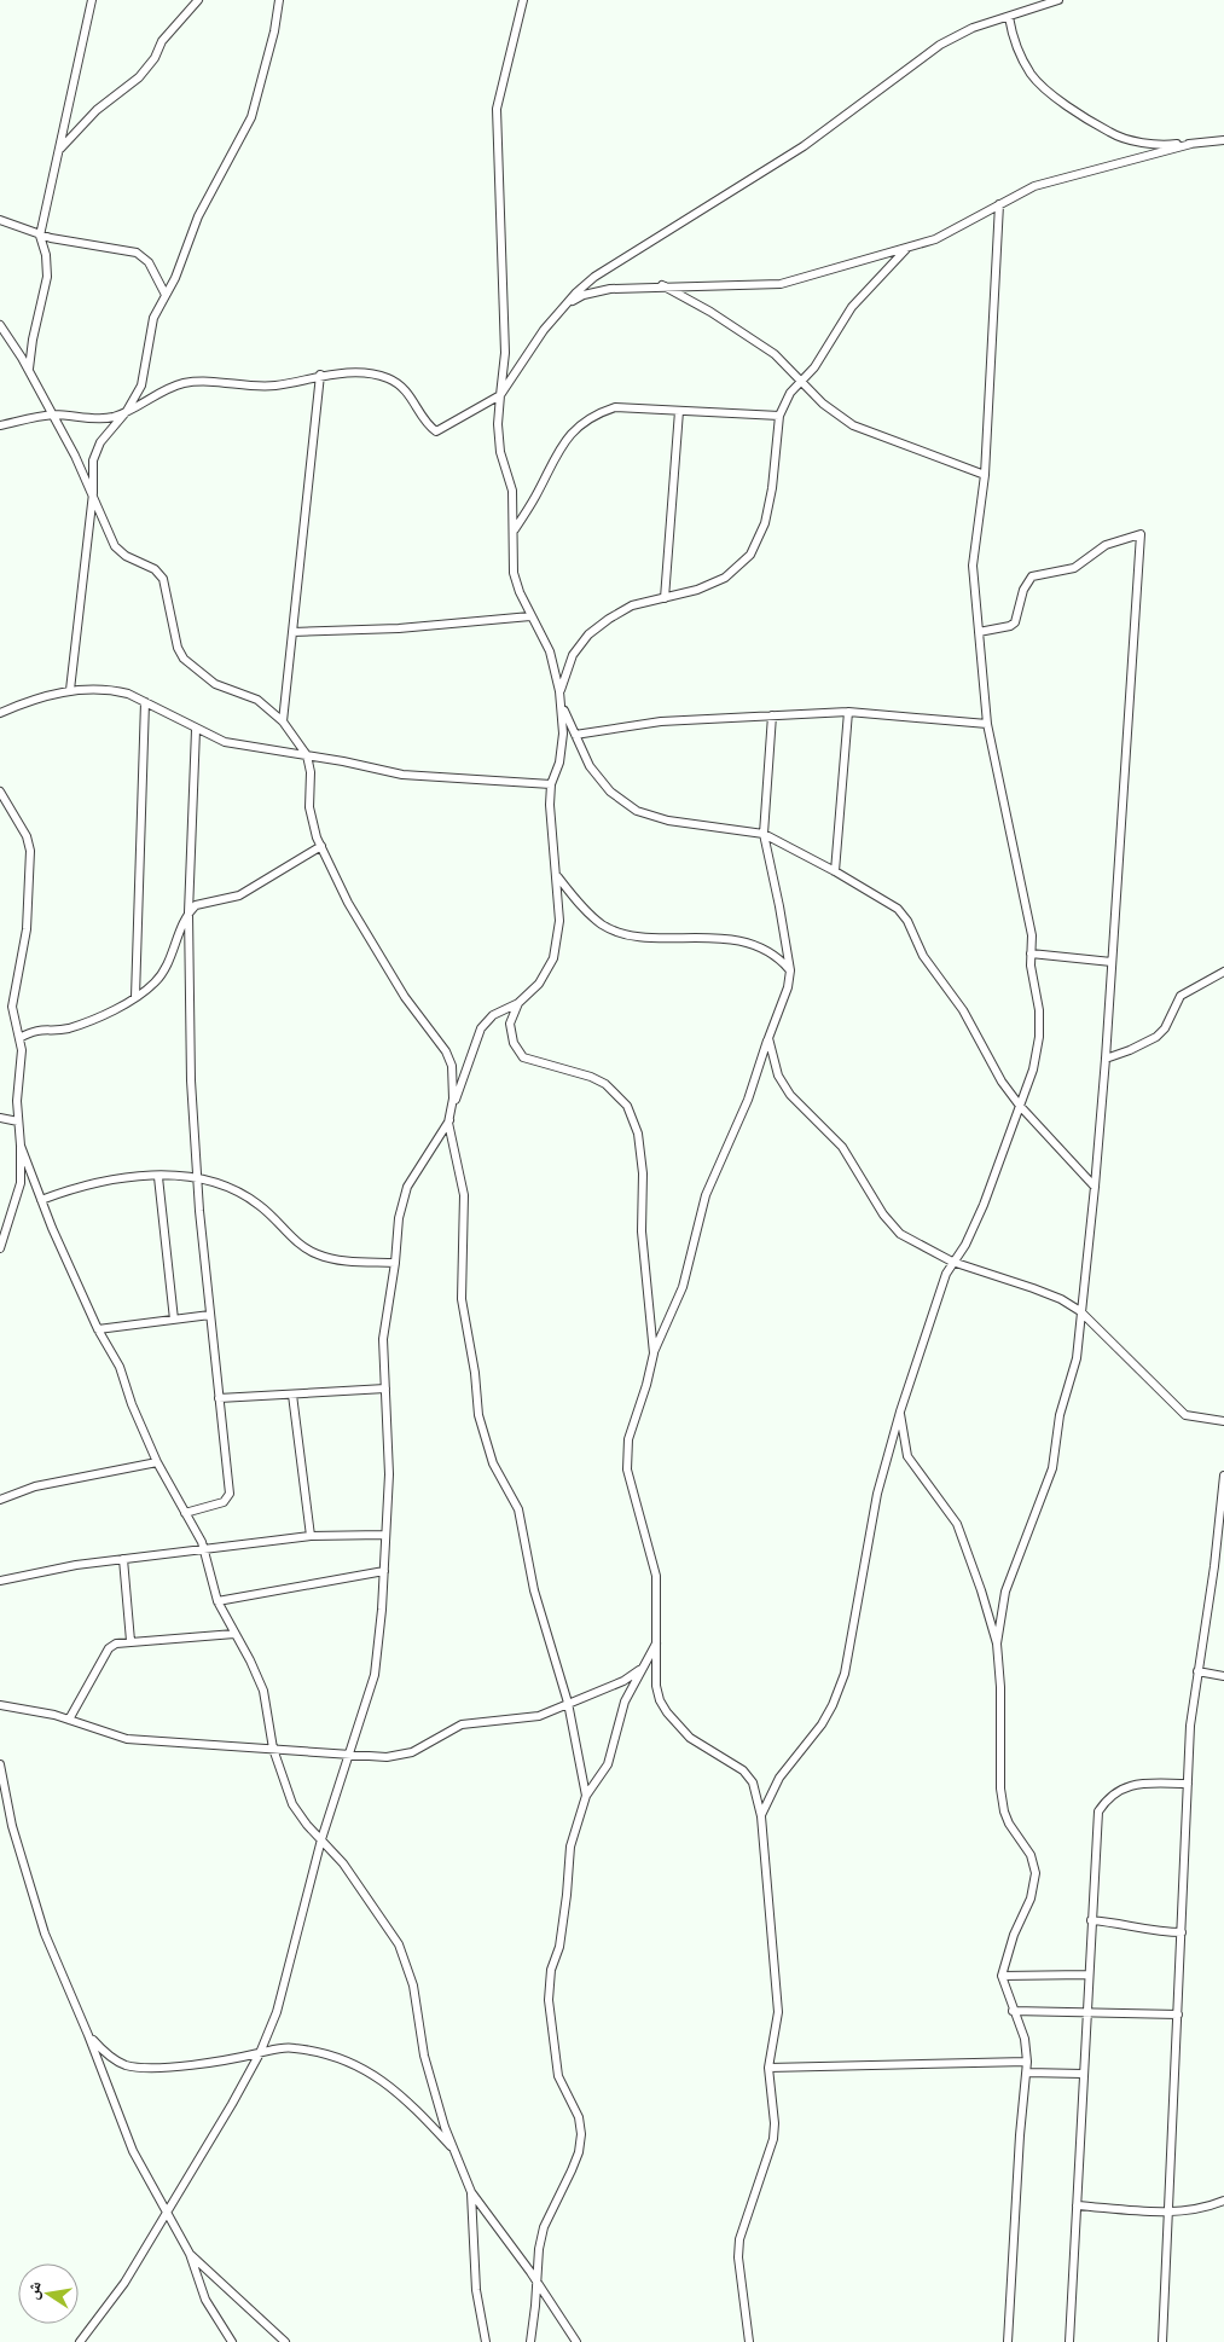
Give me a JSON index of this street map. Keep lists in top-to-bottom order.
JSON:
{
  "north": "left"
}
